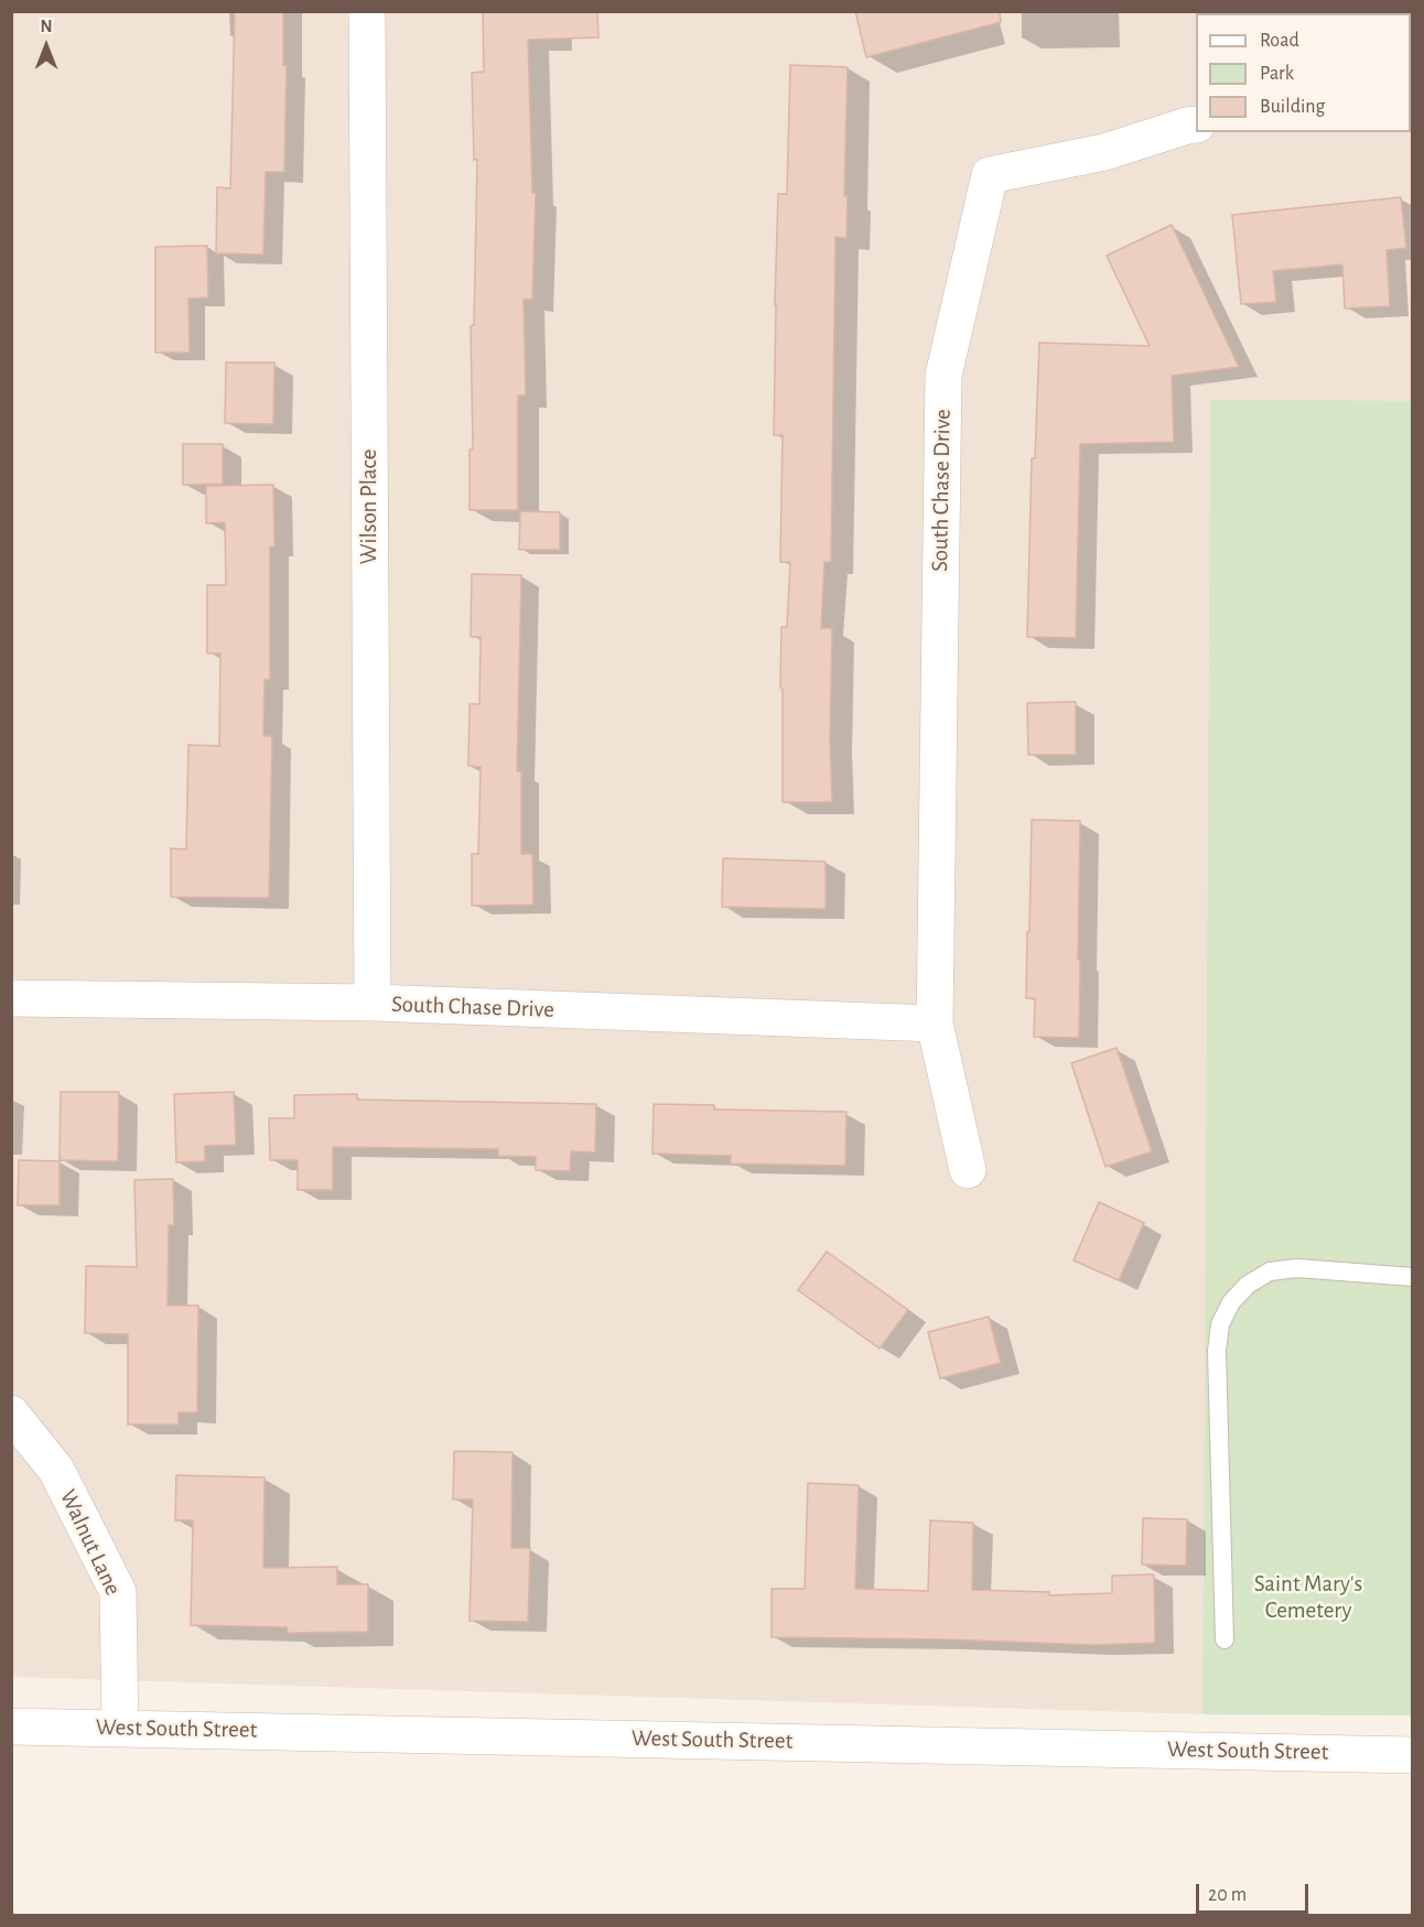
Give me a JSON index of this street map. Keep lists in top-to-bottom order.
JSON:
{
  "streets": {
    "street": [
      "South Chase Drive",
      "Wilson Place",
      "Walnut Lane",
      "West South Street"
    ]
  },
  "crossings": [
    ["South Chase Drive", "Wilson Place"],
    ["Walnut Lane", "West South Street"]
  ],
  "parks": ["Saint Mary's Cemetery"],
  "legend": ["Road", "Park", "Building"],
  "scale_bar": "20 m",
  "north": "top"
}
